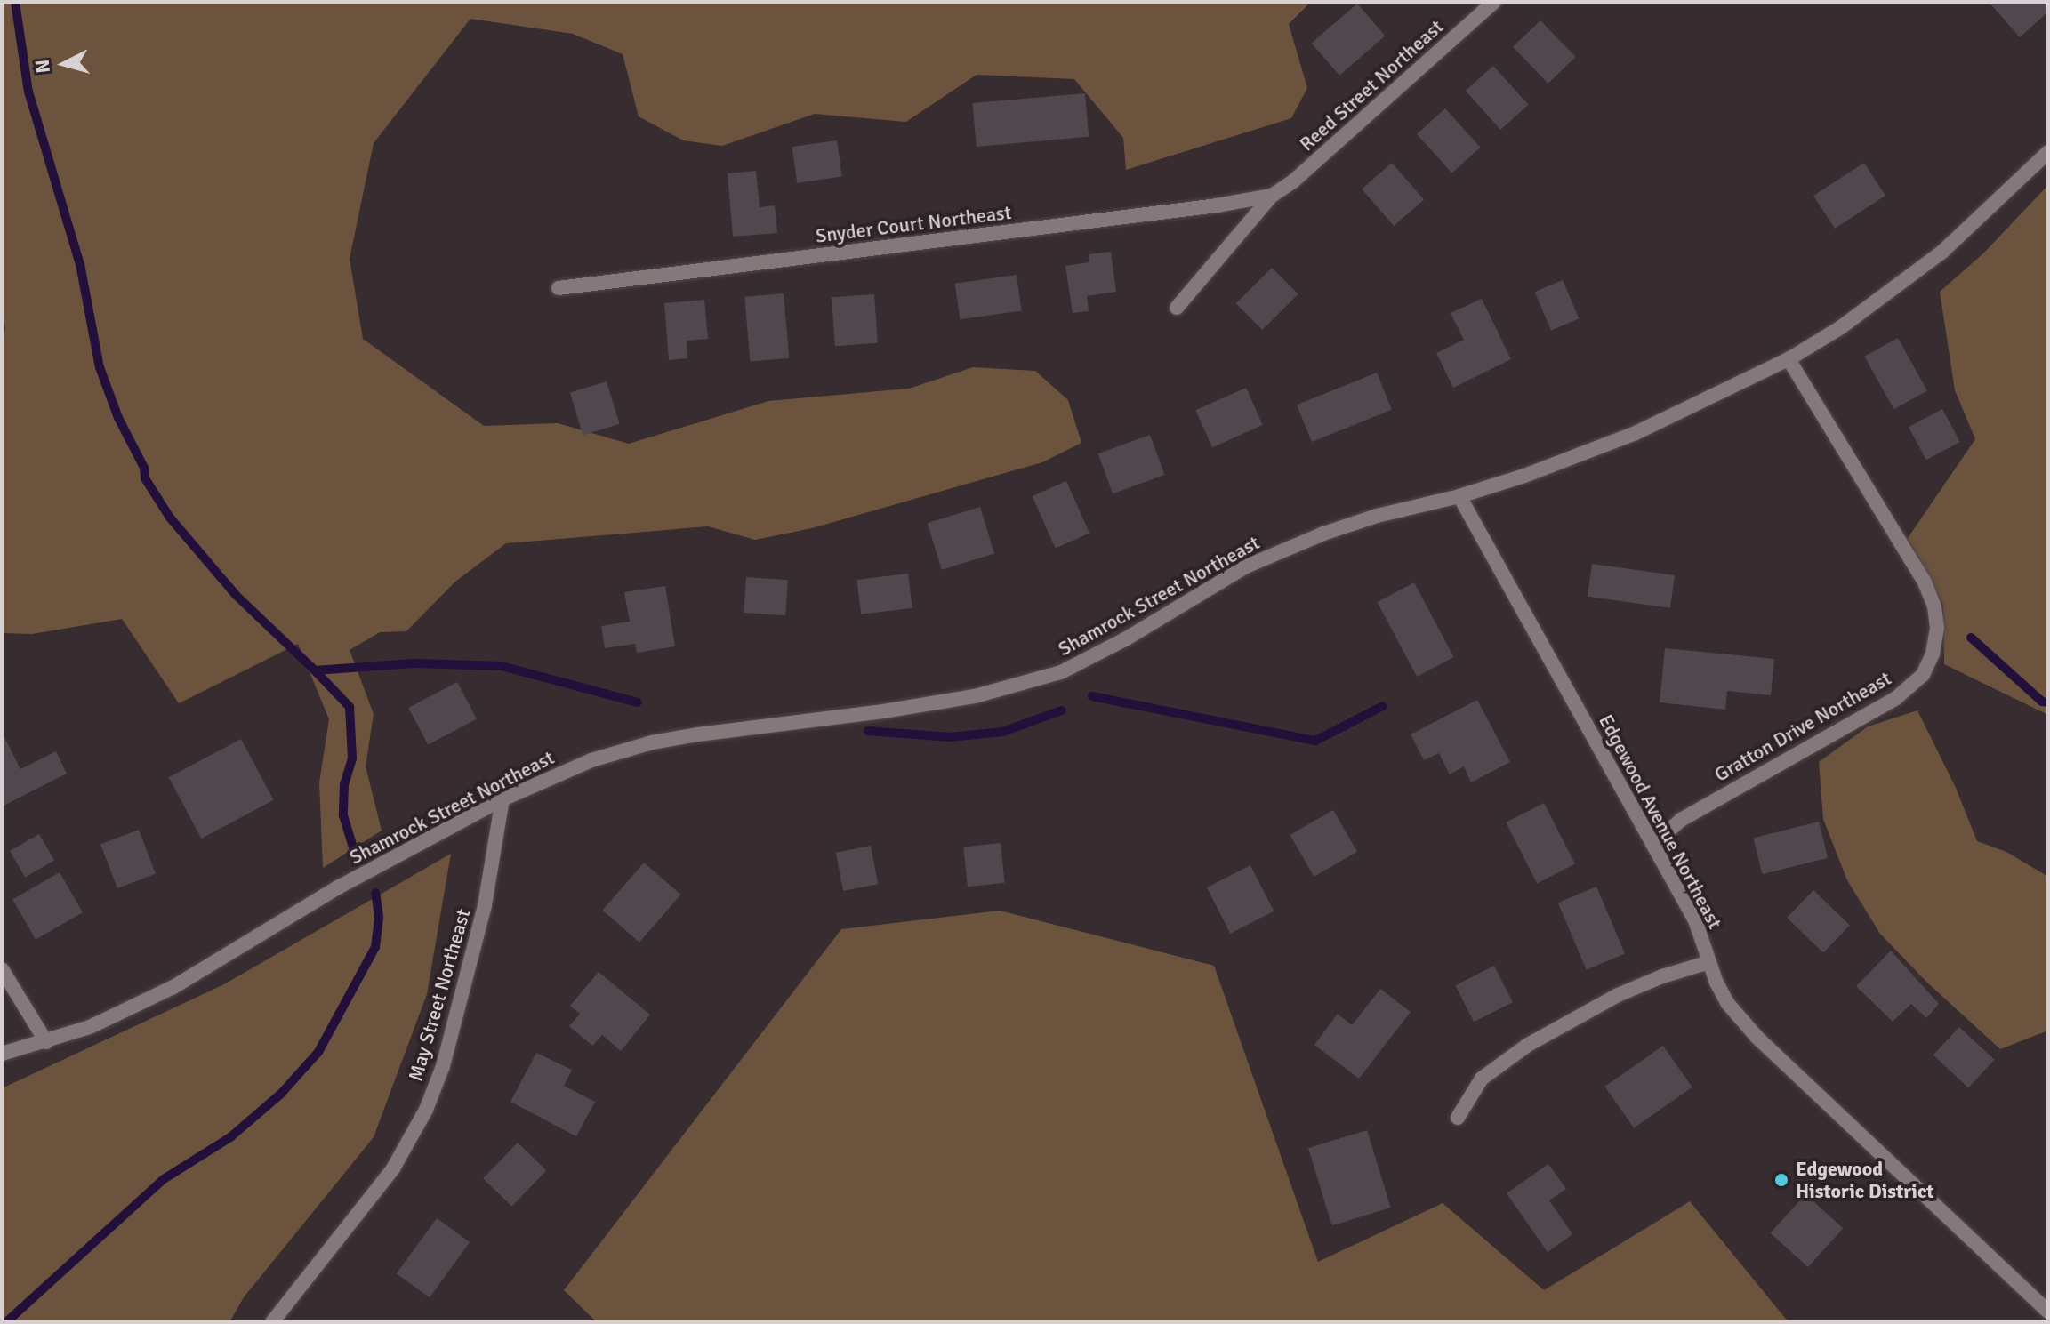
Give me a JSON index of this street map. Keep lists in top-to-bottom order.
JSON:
{
  "streets": {
    "street": [
      "Reed Street Northeast",
      "Snyder Court Northeast",
      "Shamrock Street Northeast",
      "Gratton Drive Northeast",
      "Edgewood Avenue Northeast",
      "May Street Northeast"
    ]
  },
  "crossings": [
    ["Reed Street Northeast", "Snyder Court Northeast"],
    ["Shamrock Street Northeast", "Gratton Drive Northeast"],
    ["Shamrock Street Northeast", "Edgewood Avenue Northeast"],
    ["Shamrock Street Northeast", "May Street Northeast"],
    ["Gratton Drive Northeast", "Edgewood Avenue Northeast"]
  ],
  "places": ["Edgewood Historic District"],
  "north": "left"
}
